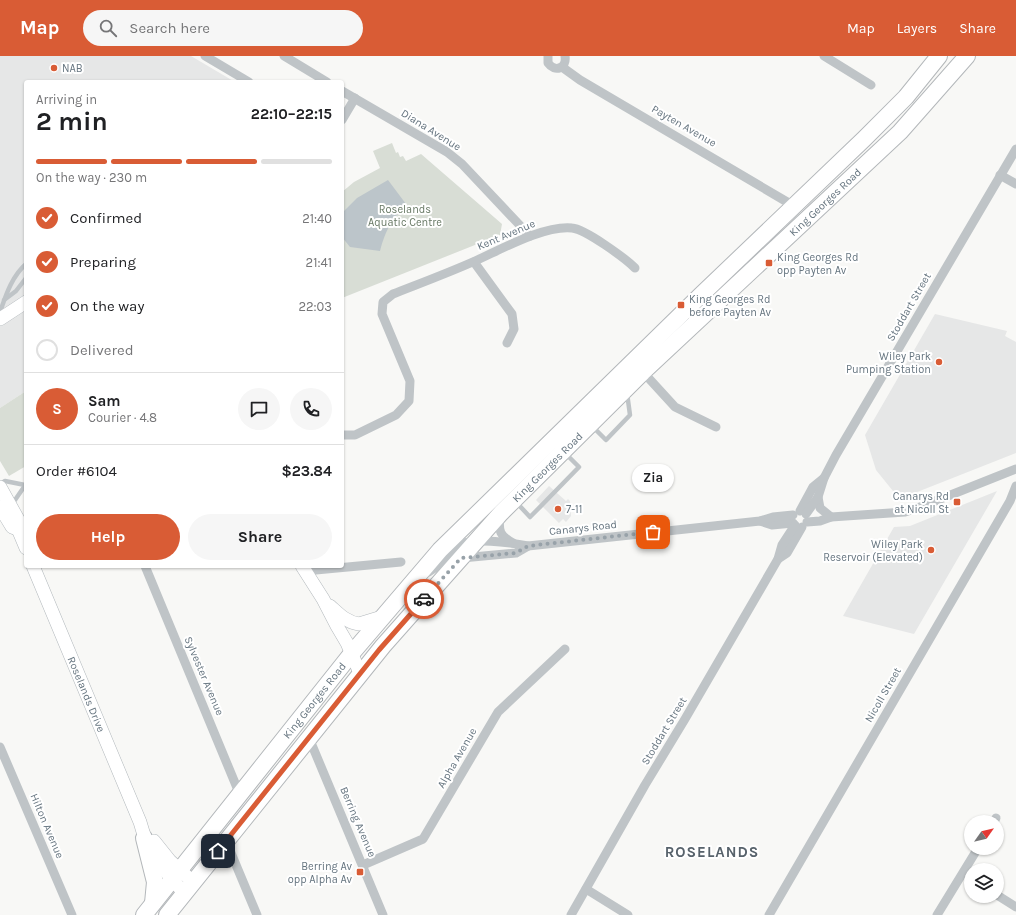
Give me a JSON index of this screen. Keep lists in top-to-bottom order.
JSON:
{
  "streets": {
    "highway": ["King Georges Road"],
    "street": [
      "Payten Avenue",
      "Diana Avenue",
      "Kent Avenue",
      "Stoddart Street",
      "Canarys Road",
      "Sylvester Avenue",
      "Roselands Drive",
      "Nicoll Street",
      "Alpha Avenue",
      "Berring Avenue",
      "Hilton Avenue"
    ]
  },
  "crossings": [
    ["Payten Avenue", "King Georges Road"],
    ["Diana Avenue", "Kent Avenue"],
    ["King Georges Road", "Canarys Road"],
    ["King Georges Road", "Sylvester Avenue"],
    ["King Georges Road", "Roselands Drive"],
    ["King Georges Road", "Berring Avenue"],
    ["Stoddart Street", "Canarys Road"],
    ["Alpha Avenue", "Berring Avenue"]
  ],
  "districts": ["ROSELANDS"],
  "parks": ["Roselands Aquatic Centre"],
  "places": {
    "other": [
      "NAB",
      "Wiley Park Pumping Station",
      "7-11",
      "Zia",
      "Wiley Park Reservoir (Elevated)"
    ],
    "transit": [
      "King Georges Rd opp Payten Av",
      "King Georges Rd before Payten Av",
      "Canarys Rd at Nicoll St",
      "Berring Av opp Alpha Av"
    ]
  },
  "north": "top right",
  "page": {
    "header": "Map",
    "search": "Search here",
    "nav": ["Map", "Layers", "Share"],
    "heading": ["2 min", "Arriving in", "22:10–22:15"],
    "panel": [
      "Sam",
      "Courier · 4.8",
      "Order #6104",
      "$23.84"
    ],
    "bar": "On the way · 230 m",
    "list": [
      ["Confirmed", "21:40"],
      ["Preparing", "21:41"],
      ["On the way", "22:03"],
      "Delivered"
    ],
    "round": "S",
    "bubble": "Zia",
    "buttons": ["Help", "Share"]
  }
}
